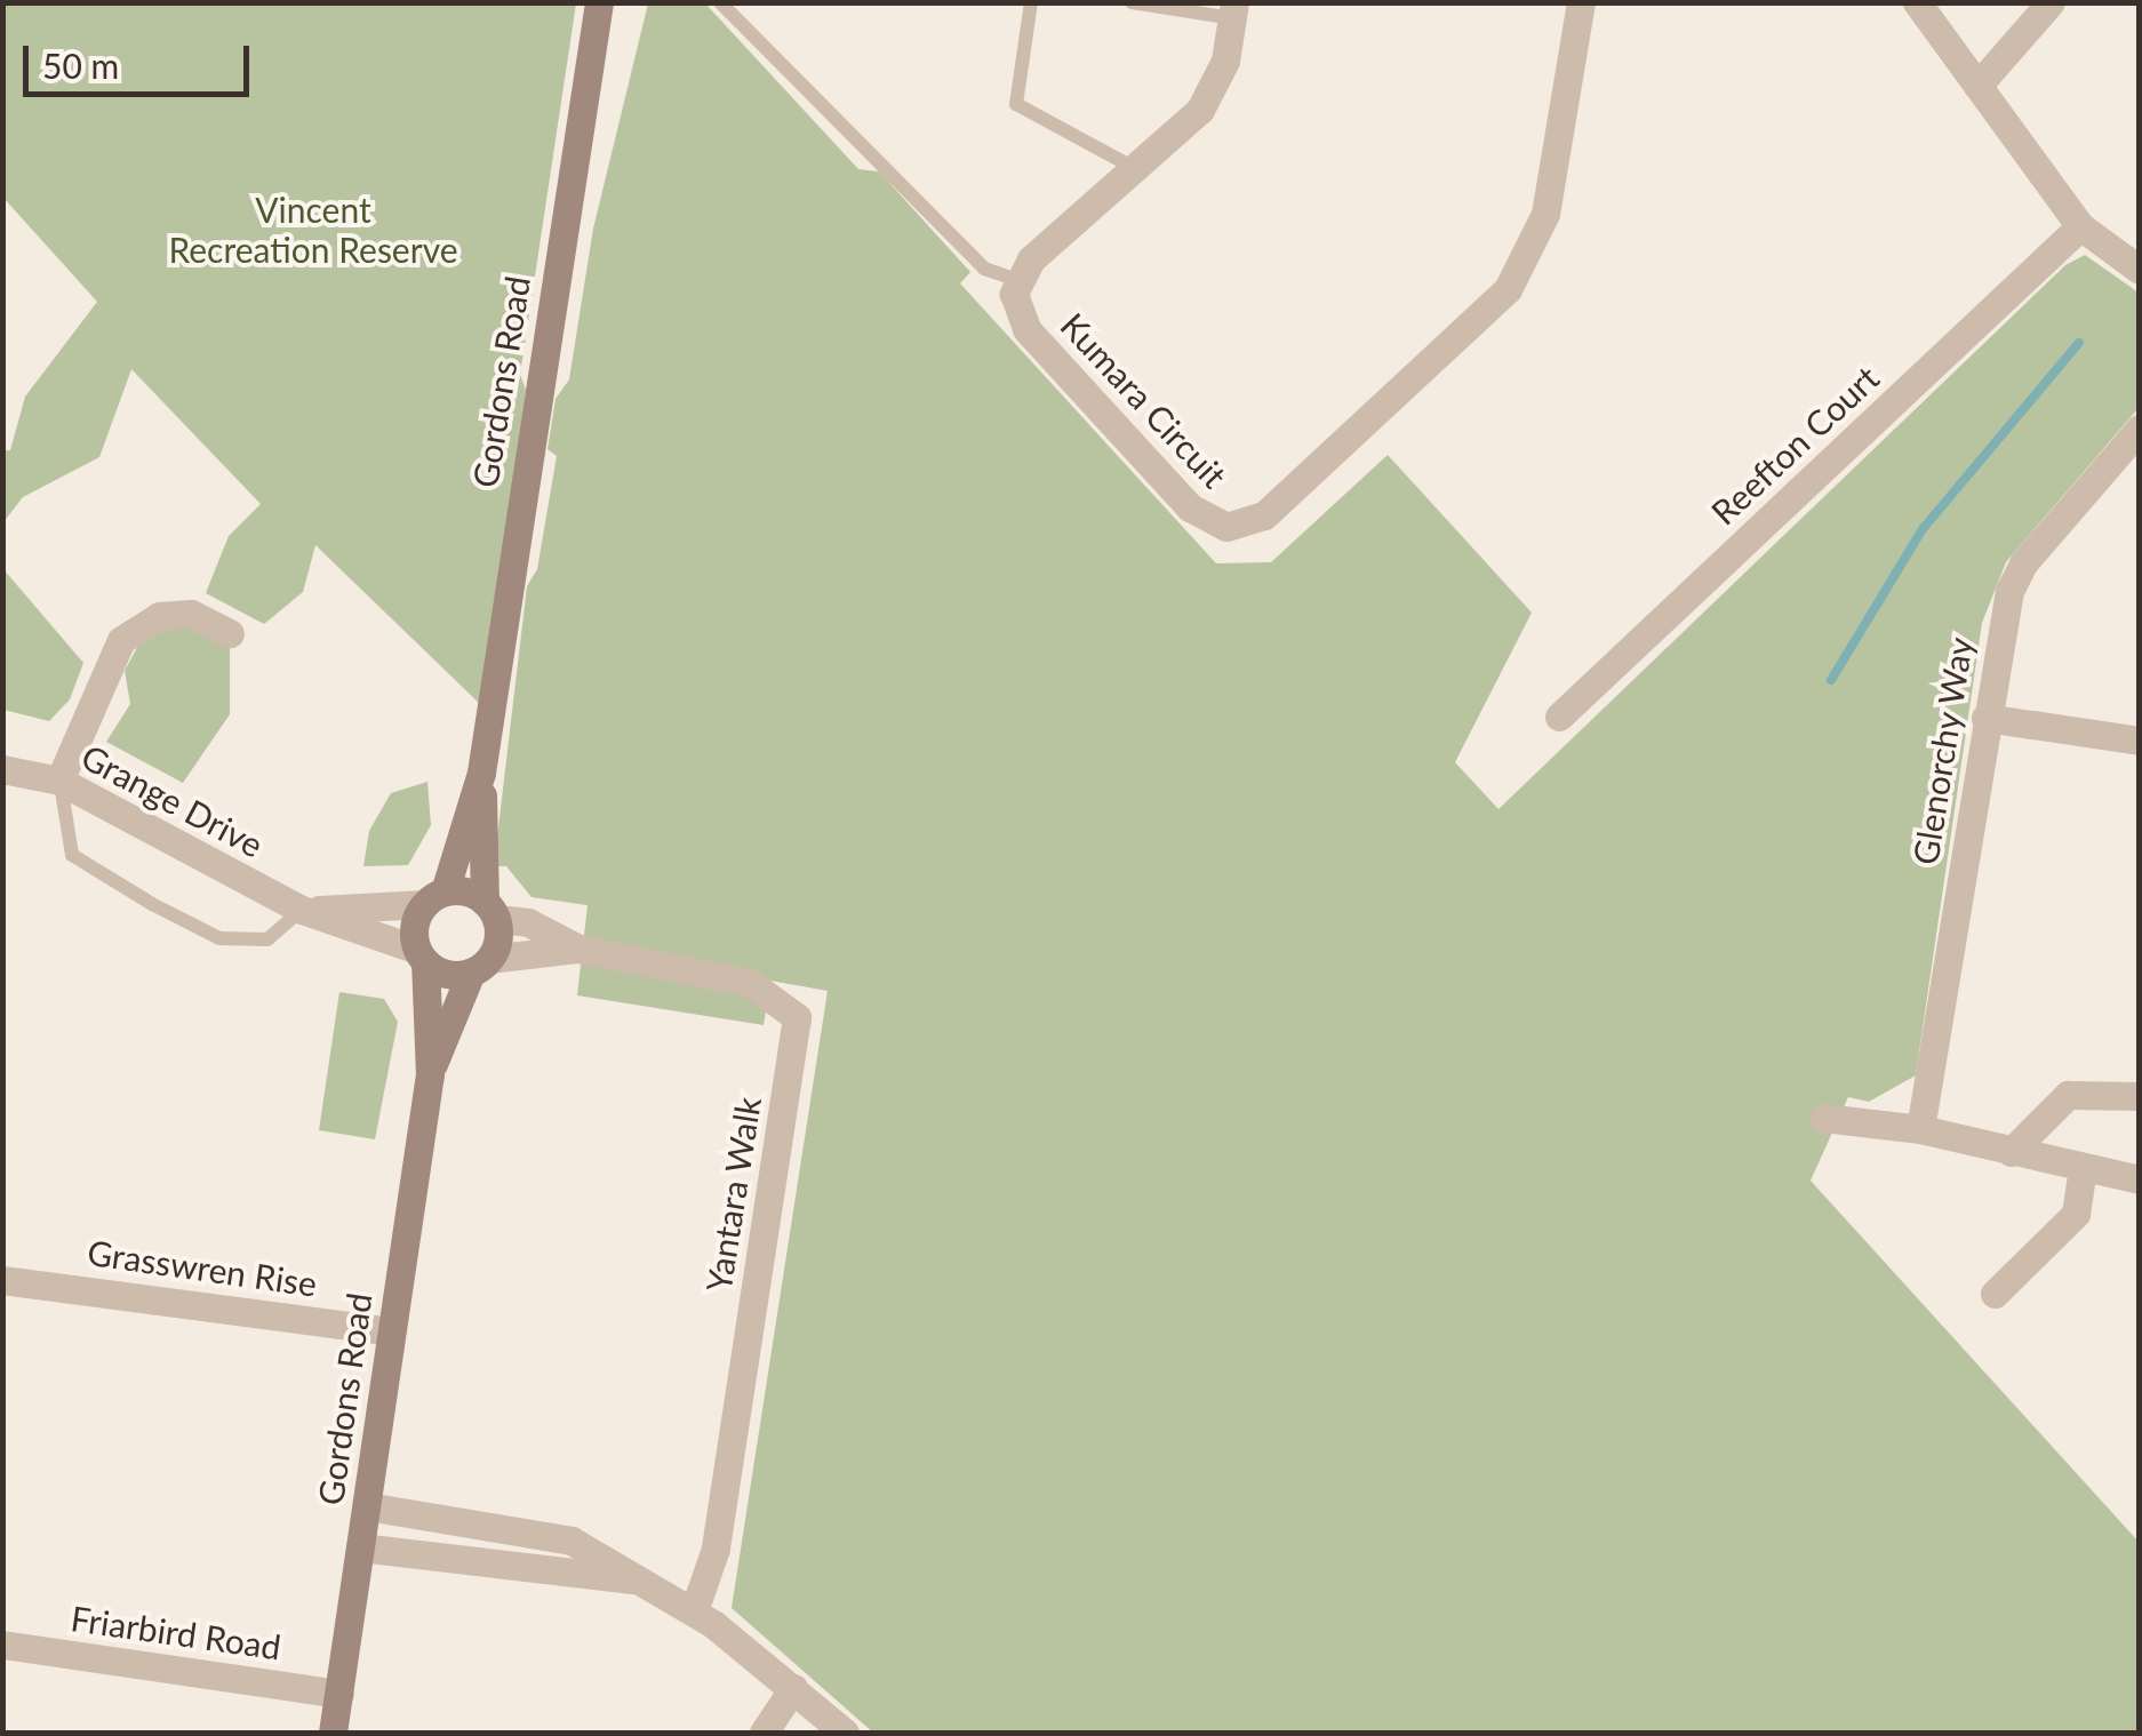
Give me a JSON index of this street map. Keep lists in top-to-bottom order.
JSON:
{
  "streets": {
    "street": [
      "Gordons Road",
      "Kumara Circuit",
      "Reefton Court",
      "Glenorchy Way",
      "Grange Drive",
      "Yantara Walk",
      "Grasswren Rise",
      "Friarbird Road"
    ]
  },
  "crossings": [
    ["Gordons Road", "Grange Drive"],
    ["Gordons Road", "Yantara Walk"],
    ["Gordons Road", "Grasswren Rise"],
    ["Gordons Road", "Friarbird Road"],
    ["Grange Drive", "Yantara Walk"]
  ],
  "parks": ["Vincent Recreation Reserve"],
  "scale_bar": "50 m"
}
